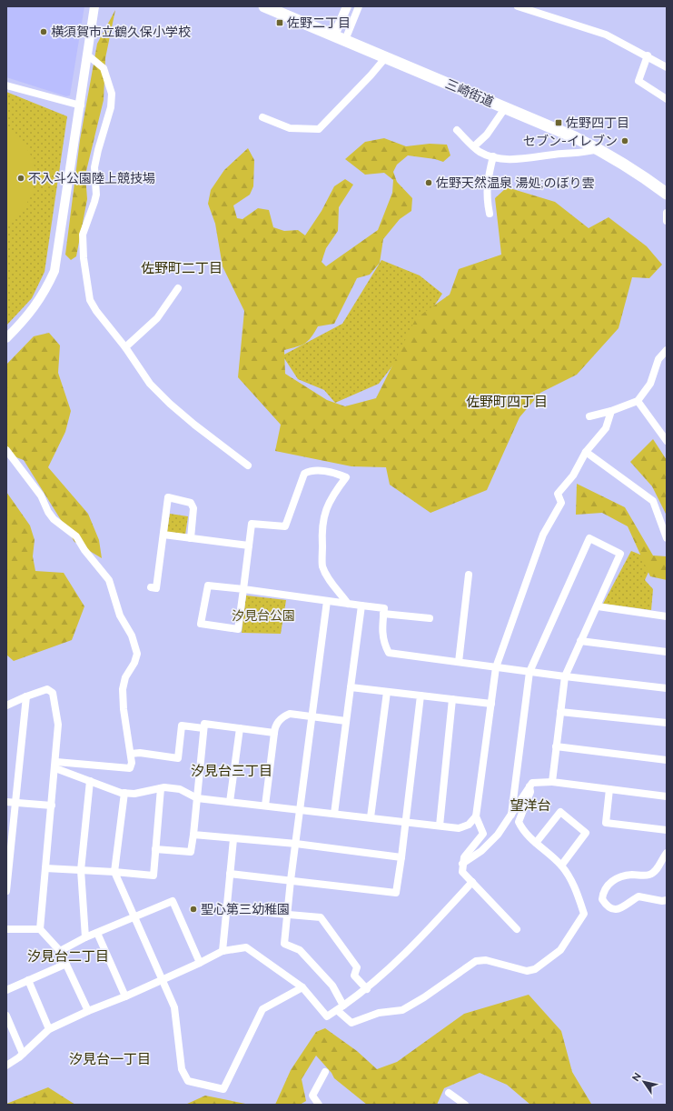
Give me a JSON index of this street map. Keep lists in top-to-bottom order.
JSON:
{
  "streets": {
    "main road": ["三崎街道"]
  },
  "districts": [
    "佐野町二丁目",
    "佐野町四丁目",
    "汐見台三丁目",
    "望洋台",
    "汐見台二丁目",
    "汐見台一丁目"
  ],
  "parks": ["汐見台公園"],
  "places": {
    "transit": ["佐野二丁目", "佐野四丁目"],
    "other": [
      "横須賀市立鶴久保小学校",
      "セブン-イレブン",
      "不入斗公園陸上競技場",
      "佐野天然温泉 湯処;のぼり雲",
      "聖心第三幼稚園"
    ]
  },
  "north": "top left"
}
